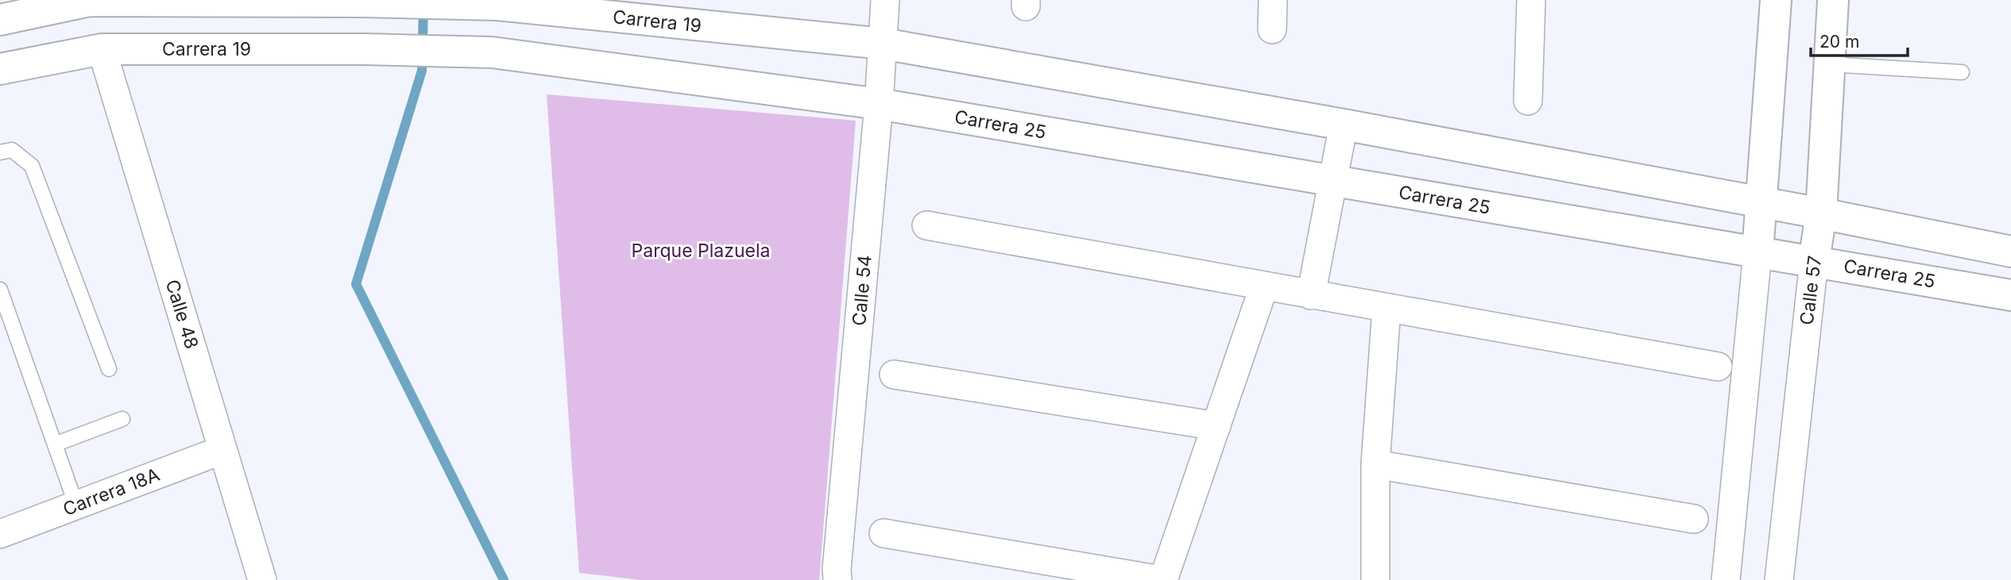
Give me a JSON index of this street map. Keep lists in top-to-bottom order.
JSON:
{
  "streets": {
    "street": [
      "Carrera 19",
      "Carrera 25",
      "Calle 54",
      "Calle 57",
      "Calle 48",
      "Carrera 18A"
    ]
  },
  "crossings": [
    ["Carrera 19", "Carrera 25"],
    ["Carrera 19", "Calle 54"],
    ["Carrera 19", "Calle 48"],
    ["Carrera 25", "Calle 54"],
    ["Carrera 25", "Calle 57"],
    ["Calle 48", "Carrera 18A"]
  ],
  "parks": ["Parque Plazuela"],
  "scale_bar": "20 m"
}
